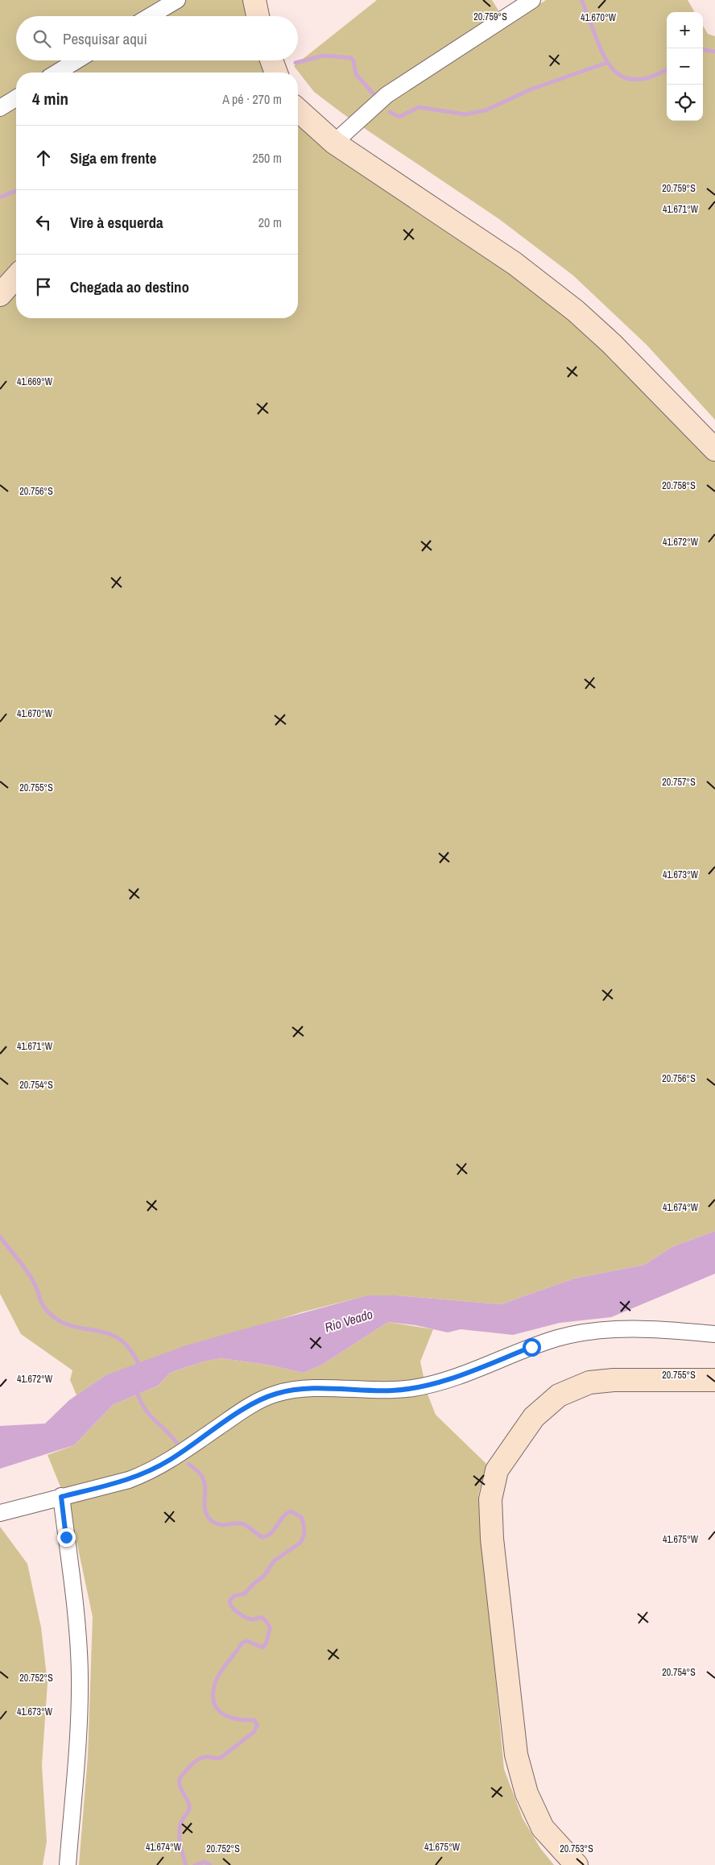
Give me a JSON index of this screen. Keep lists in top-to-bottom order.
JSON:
{
  "water": ["Rio Veado"],
  "page": {
    "map_buttons": ["+", "−"],
    "search": "Pesquisar aqui",
    "heading": ["4 min", "A pé · 270 m"],
    "list": [
      ["Siga em frente", "250 m"],
      ["Vire à esquerda", "20 m"],
      "Chegada ao destino"
    ]
  },
  "coordinates": [
    "20.759°S",
    "41.670°W",
    "41.671°W",
    "41.669°W",
    "20.758°S",
    "20.756°S",
    "41.672°W",
    "20.757°S",
    "20.755°S",
    "41.673°W",
    "20.754°S",
    "41.674°W",
    "41.675°W",
    "20.752°S",
    "20.753°S"
  ]
}
